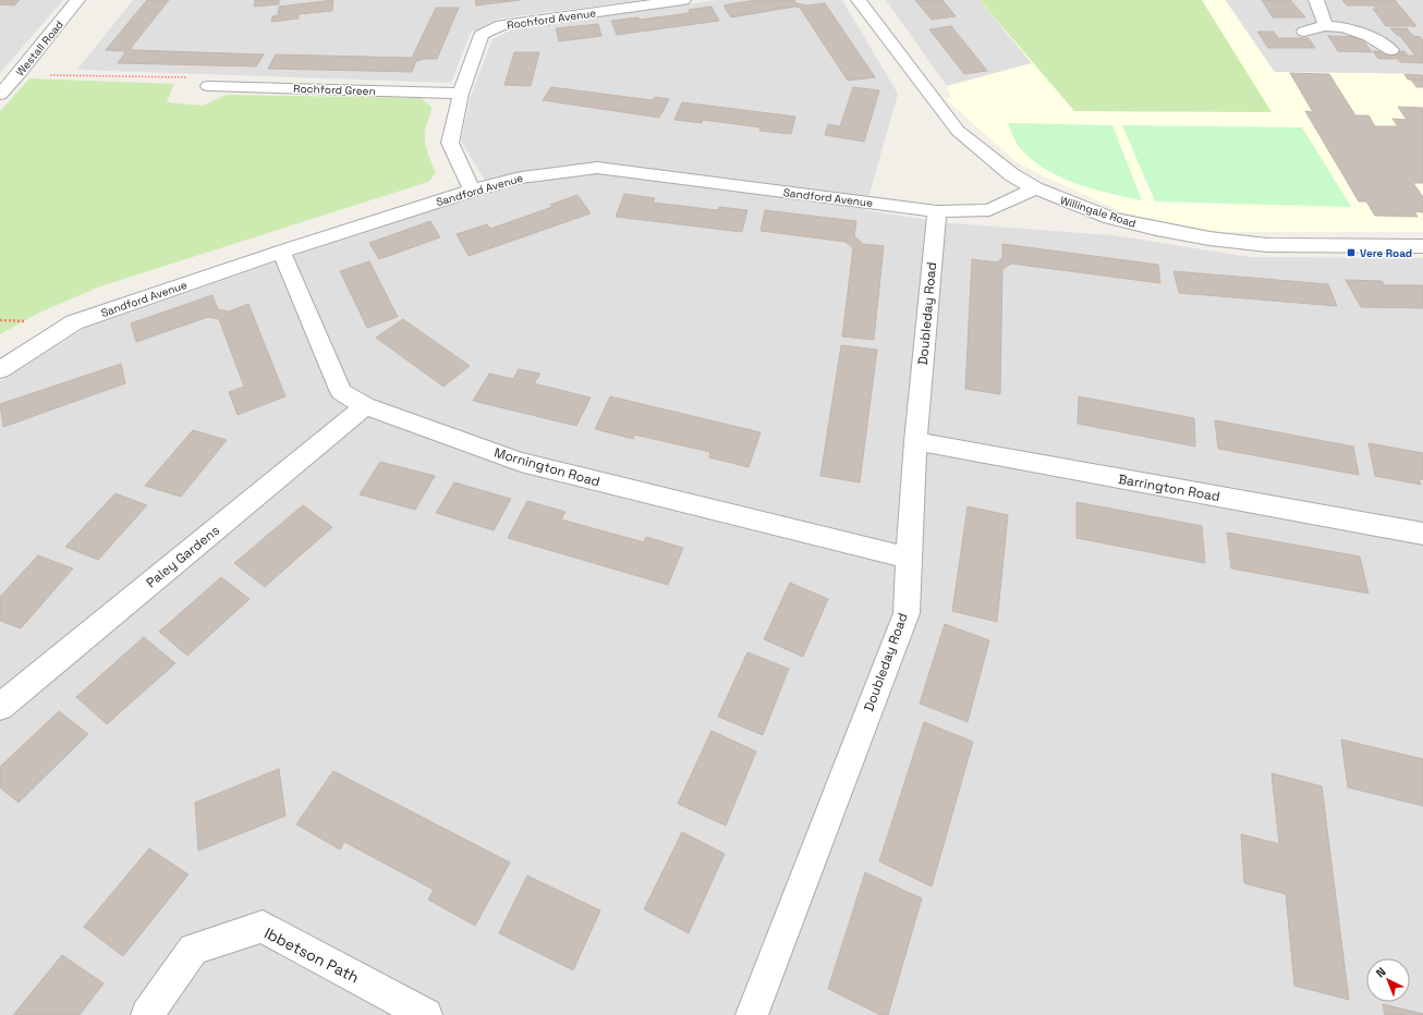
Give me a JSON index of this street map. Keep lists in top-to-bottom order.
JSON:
{
  "streets": {
    "street": [
      "Rochford Avenue",
      "Westall Road",
      "Rochford Green",
      "Sandford Avenue",
      "Willingale Road",
      "Doubleday Road",
      "Mornington Road",
      "Barrington Road",
      "Paley Gardens",
      "Ibbetson Path"
    ]
  },
  "crossings": [
    ["Rochford Avenue", "Rochford Green"],
    ["Rochford Avenue", "Sandford Avenue"],
    ["Sandford Avenue", "Willingale Road"],
    ["Sandford Avenue", "Doubleday Road"],
    ["Sandford Avenue", "Mornington Road"],
    ["Doubleday Road", "Mornington Road"],
    ["Doubleday Road", "Barrington Road"],
    ["Mornington Road", "Paley Gardens"]
  ],
  "places": {
    "transit": ["Vere Road"]
  },
  "north": "top left"
}
